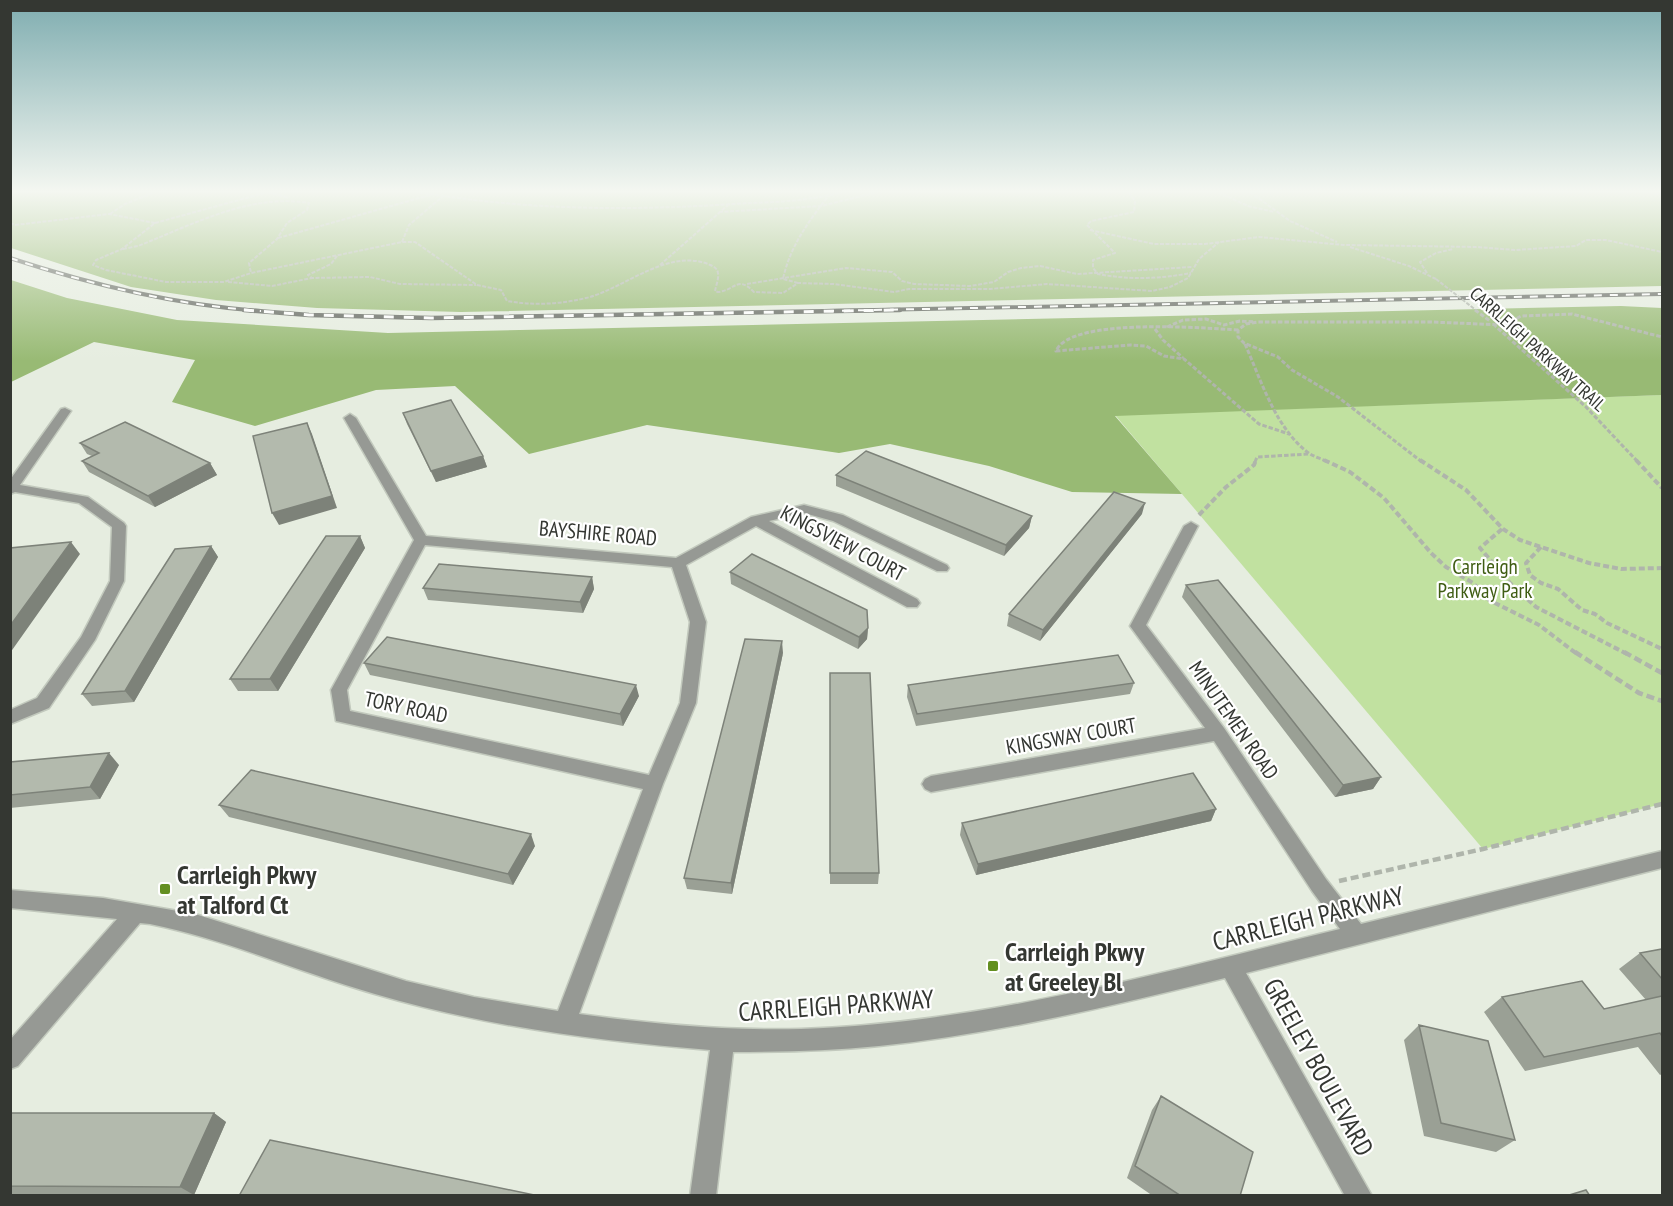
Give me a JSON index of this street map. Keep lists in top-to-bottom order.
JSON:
{
  "streets": {
    "street": [
      "BAYSHIRE ROAD",
      "KINGSVIEW COURT",
      "TORY ROAD",
      "MINUTEMEN ROAD",
      "KINGSWAY COURT",
      "CARRLEIGH PARKWAY",
      "GREELEY BOULEVARD"
    ],
    "path": ["CARRLEIGH PARKWAY TRAIL"]
  },
  "crossings": [
    ["BAYSHIRE ROAD", "TORY ROAD"],
    ["BAYSHIRE ROAD", "CARRLEIGH PARKWAY"],
    ["MINUTEMEN ROAD", "KINGSWAY COURT"],
    ["MINUTEMEN ROAD", "CARRLEIGH PARKWAY"],
    ["CARRLEIGH PARKWAY", "GREELEY BOULEVARD"]
  ],
  "parks": ["Carrleigh Parkway Park"],
  "places": {
    "transit": ["Carrleigh Pkwy at Talford Ct", "Carrleigh Pkwy at Greeley Bl"]
  }
}
